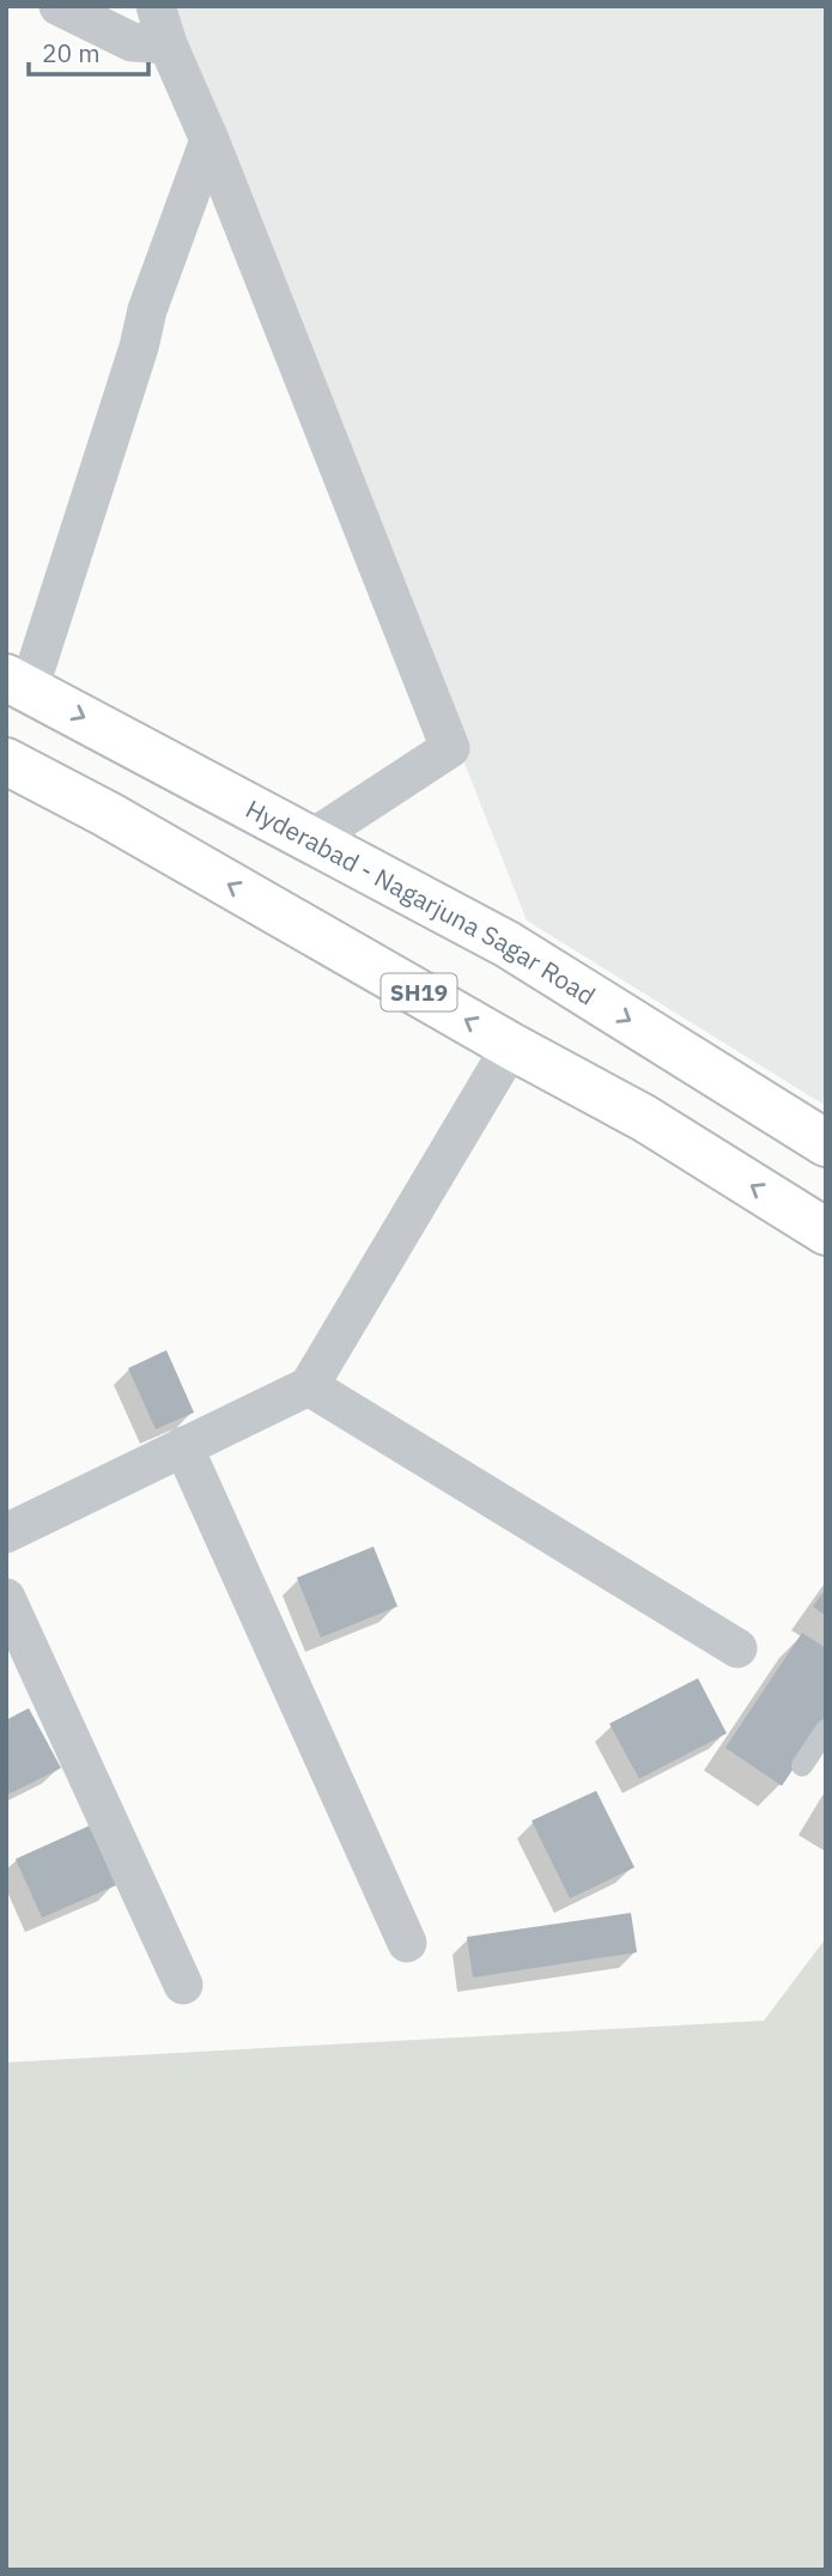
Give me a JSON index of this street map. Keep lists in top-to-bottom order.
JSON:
{
  "streets": {
    "main road": ["Hyderabad - Nagarjuna Sagar Road", "SH19"]
  },
  "scale_bar": "20 m"
}
